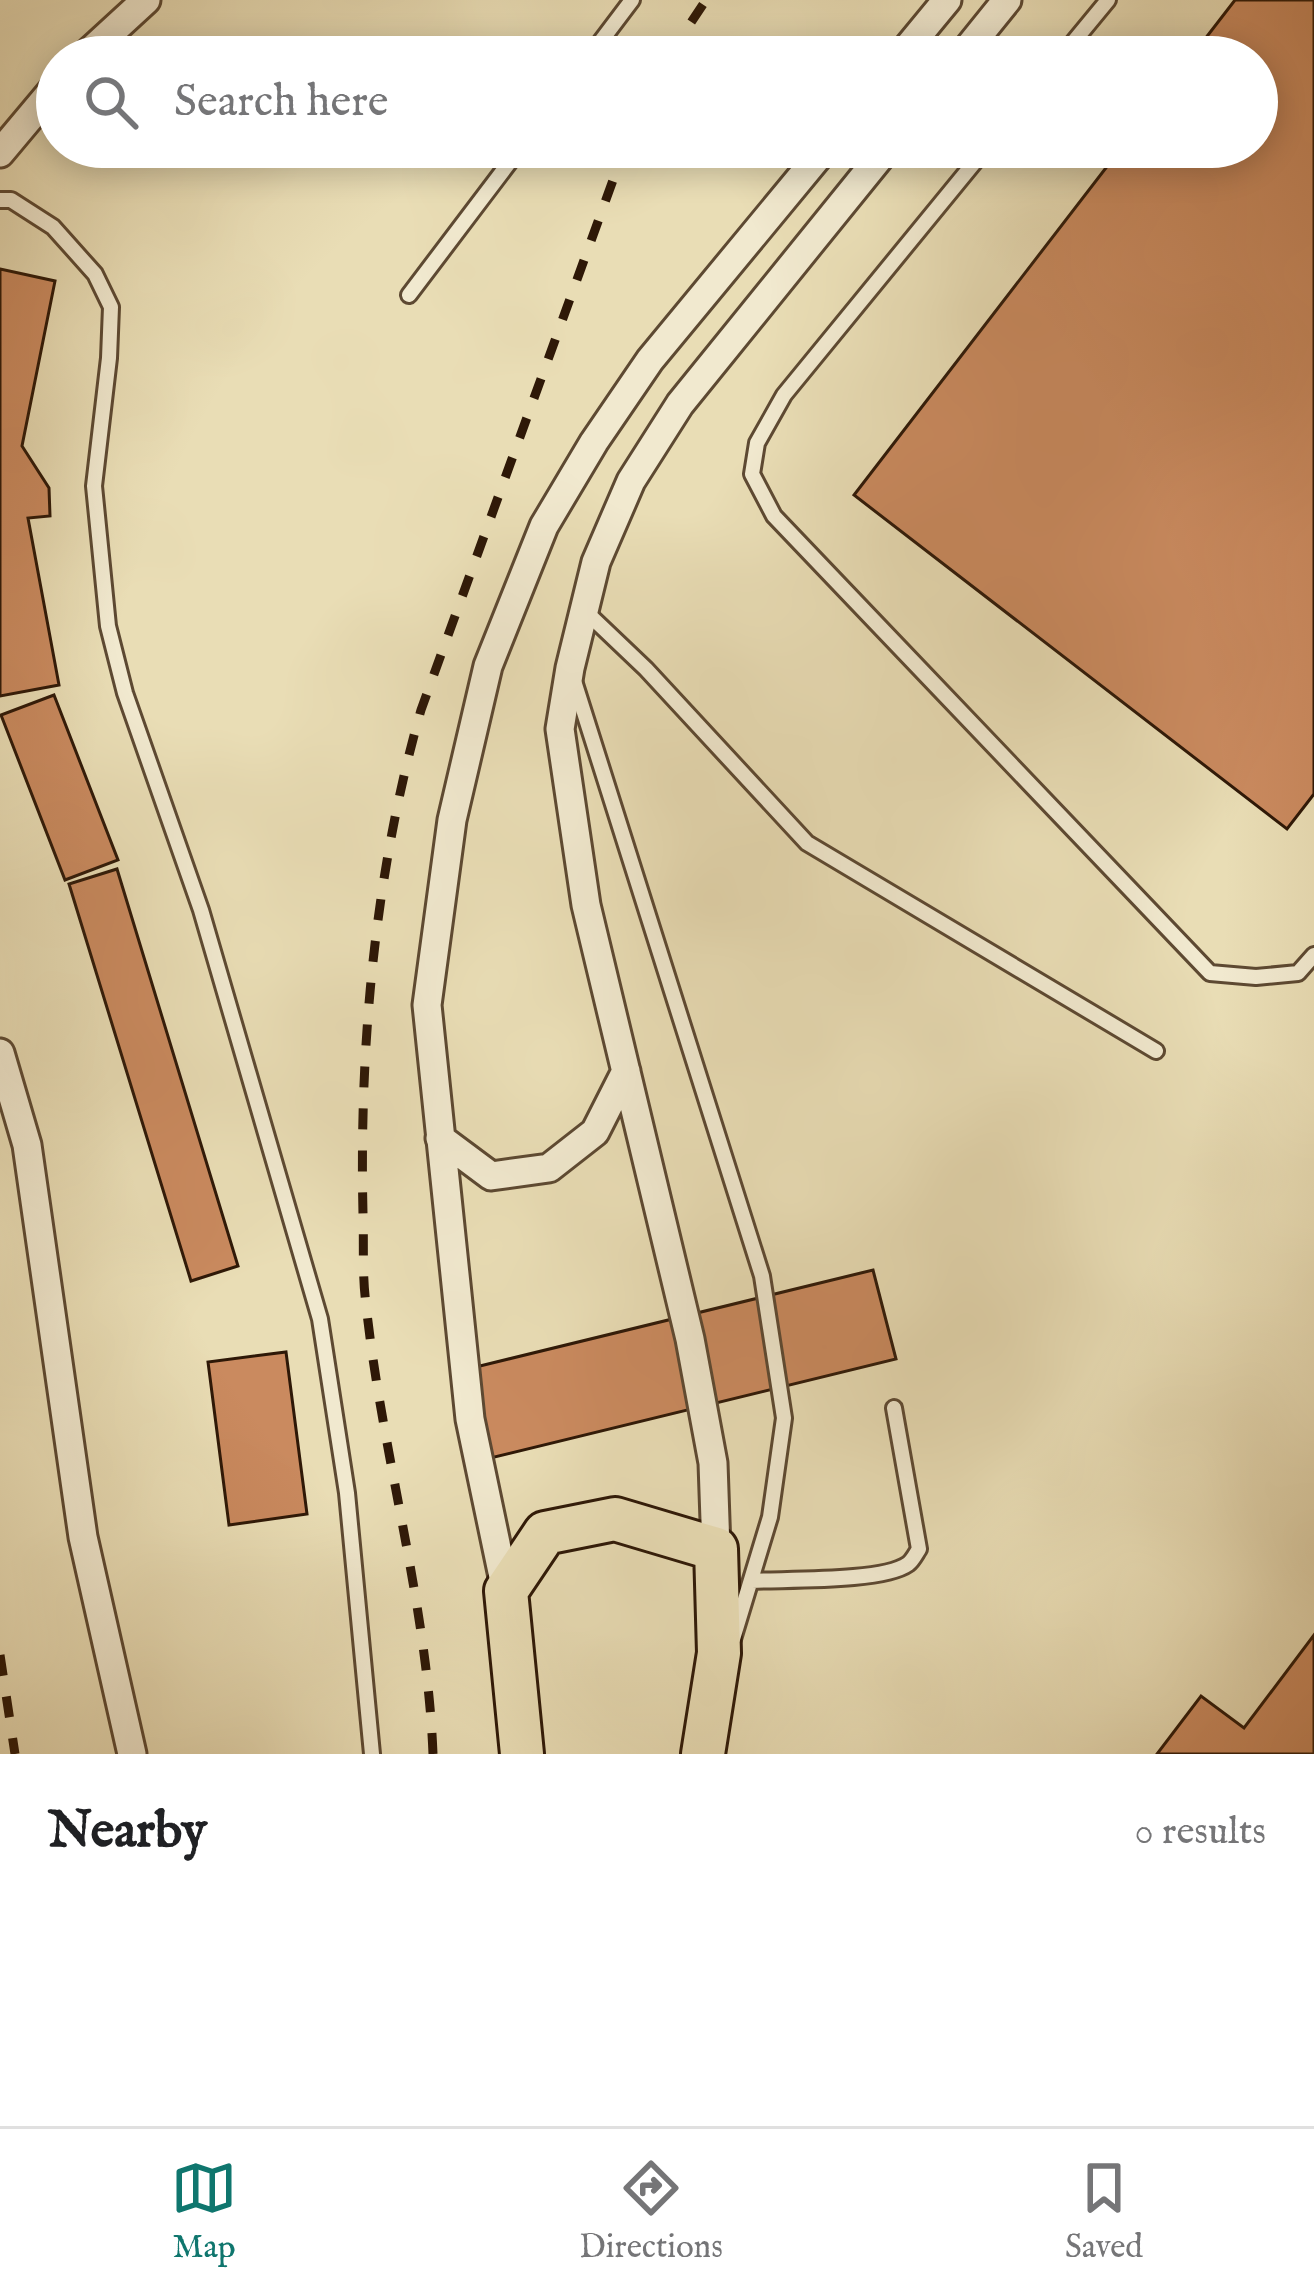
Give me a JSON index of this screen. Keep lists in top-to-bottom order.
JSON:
{
  "page": {
    "search": "Search here",
    "heading": ["Nearby", "0 results"],
    "nav": ["Map", "Directions", "Saved"]
  }
}
